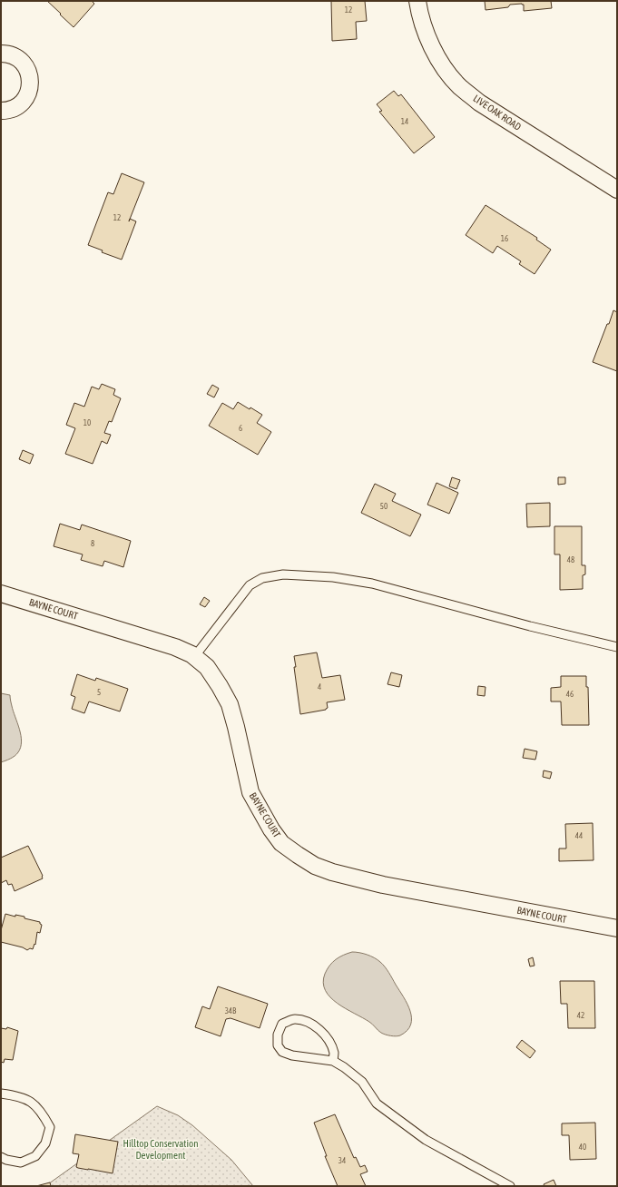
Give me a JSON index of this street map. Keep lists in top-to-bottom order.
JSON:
{
  "streets": {
    "street": ["LIVE OAK ROAD", "BAYNE COURT"]
  },
  "parks": ["Hilltop Conservation Development"],
  "house_numbers": [
    "12",
    "14",
    "12",
    "16",
    "10",
    "6",
    "50",
    "8",
    "48",
    "4",
    "5",
    "46",
    "44",
    "34B",
    "42",
    "40",
    "34"
  ]
}
